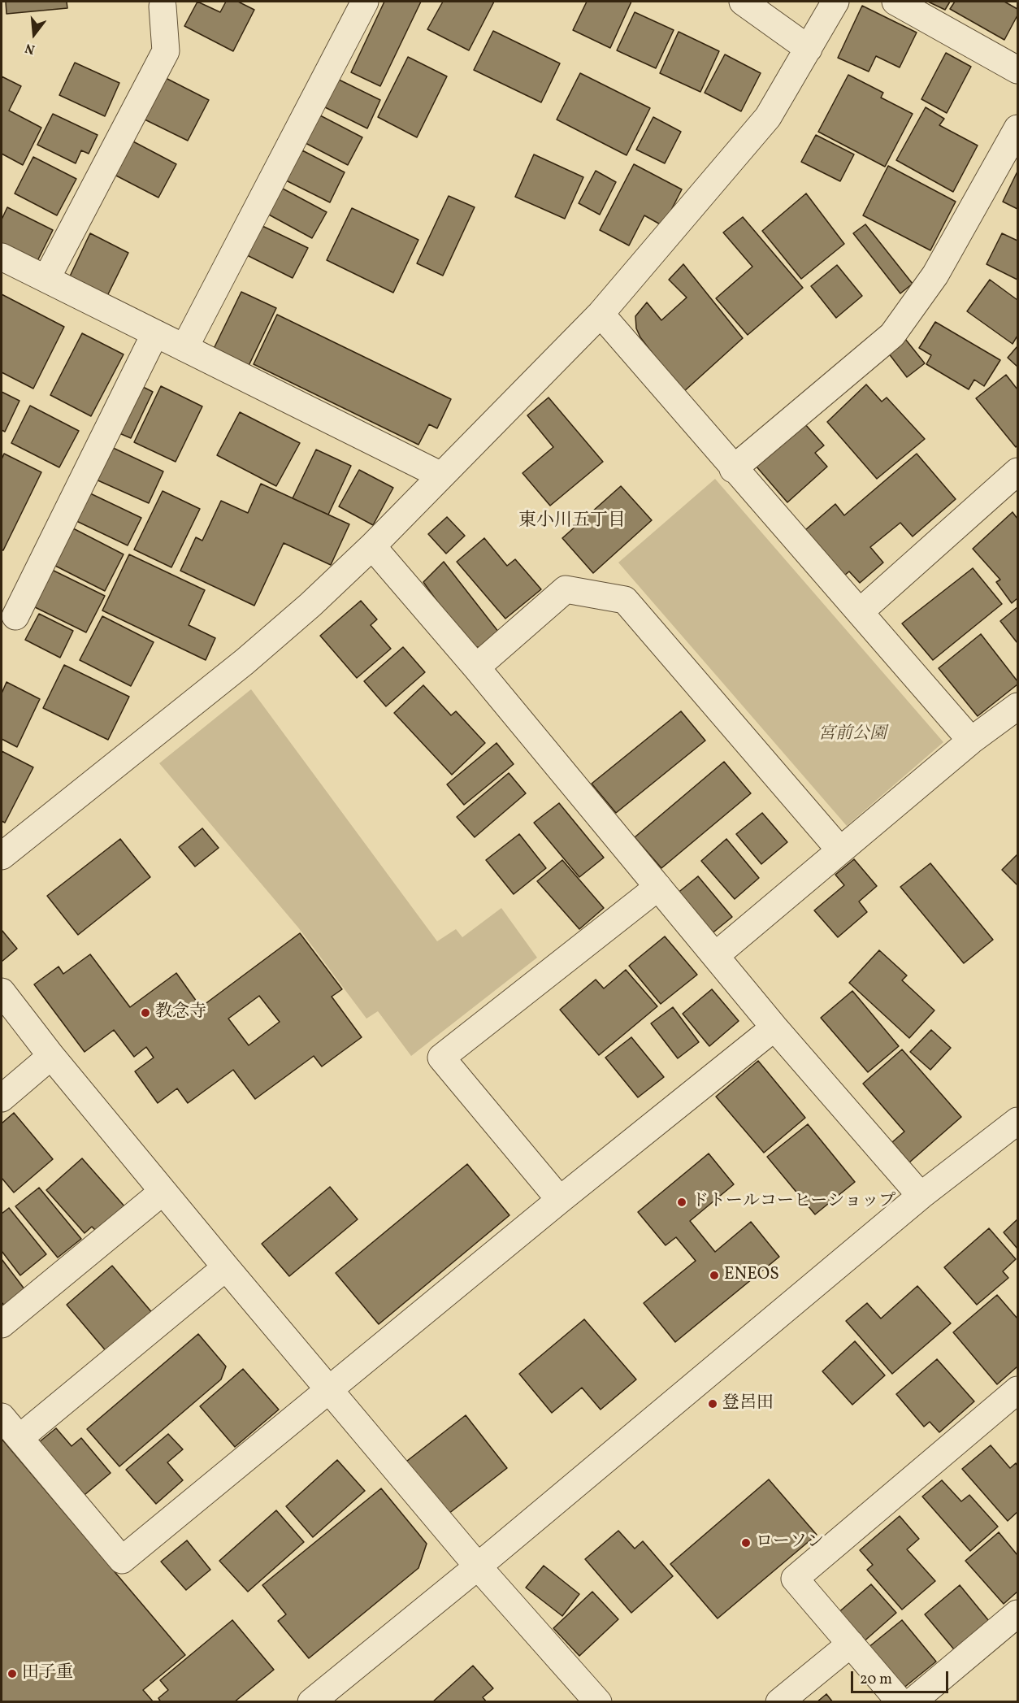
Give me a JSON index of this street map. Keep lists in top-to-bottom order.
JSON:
{
  "districts": ["東小川五丁目"],
  "parks": ["宮前公園"],
  "places": [
    "教念寺",
    "ドトールコーヒーショップ",
    "ENEOS",
    "登呂田",
    "ローソン",
    "田子重"
  ],
  "scale_bar": "20 m",
  "north": "bottom"
}
